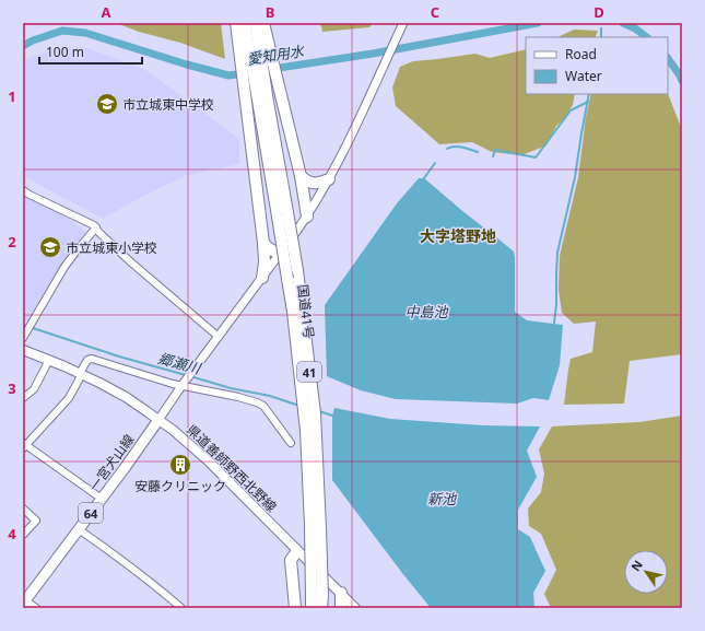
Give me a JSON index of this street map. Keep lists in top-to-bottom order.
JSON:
{
  "streets": {
    "highway": ["国道41号", "41"],
    "main road": ["一宮犬山線", "県道善師野西北野線", "64"]
  },
  "crossings": [
    ["一宮犬山線", "県道善師野西北野線"]
  ],
  "districts": ["大字塔野地"],
  "water": [
    "愛知用水",
    "中島池",
    "郷瀬川",
    "新池"
  ],
  "places": {
    "school or university": ["市立城東中学校", "市立城東小学校"],
    "building": ["安藤クリニック"]
  },
  "legend": ["Road", "Water"],
  "scale_bar": "100 m",
  "north": "top left",
  "grid": {
    "columns": [
      "A",
      "B",
      "C",
      "D"
    ],
    "rows": [
      "1",
      "2",
      "3",
      "4"
    ]
  }
}
